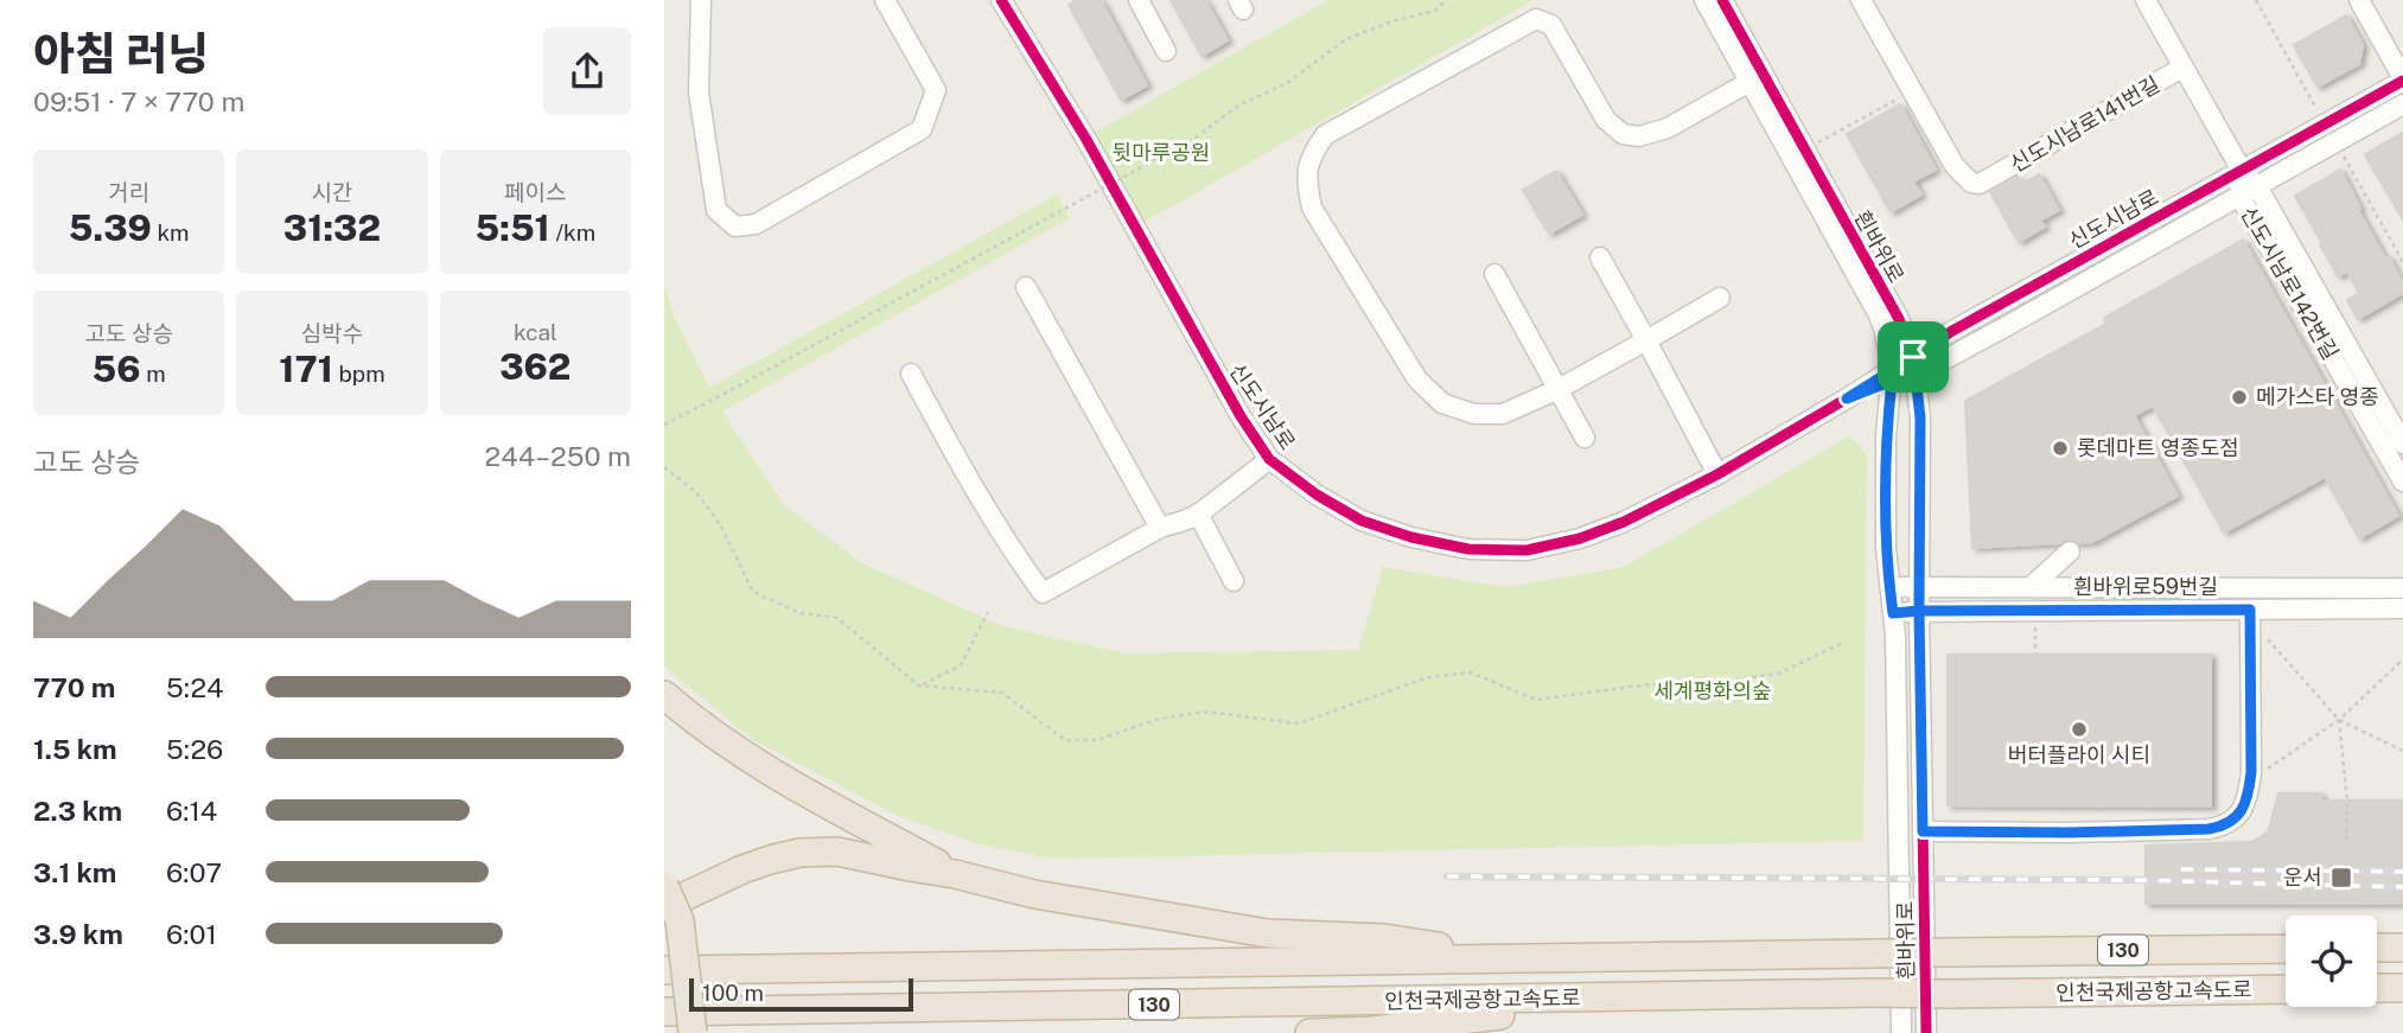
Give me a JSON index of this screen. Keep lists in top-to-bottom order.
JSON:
{
  "streets": {
    "highway": ["130", "인천국제공항고속도로"],
    "street": [
      "신도시남로141번길",
      "신도시남로",
      "흰바위로",
      "신도시남로142번길",
      "흰바위로59번길"
    ]
  },
  "crossings": [
    ["신도시남로141번길", "신도시남로"],
    ["신도시남로141번길", "신도시남로142번길"],
    ["신도시남로", "흰바위로"],
    ["신도시남로", "신도시남로142번길"],
    ["흰바위로", "흰바위로59번길"]
  ],
  "parks": ["뒷마루공원", "세계평화의숲"],
  "places": {
    "other": ["메가스타 영종", "롯데마트 영종도점", "버터플라이 시티"],
    "transit": ["운서"]
  },
  "scale_bar": "100 m",
  "page": {
    "heading": ["아침 러닝", "09:51 · 7 × 770 m"],
    "stats": [
      ["거리", "5.39 km"],
      ["시간", "31:32"],
      ["페이스", "5:51 /km"],
      ["고도 상승", "56 m"],
      ["심박수", "171 bpm"],
      ["kcal", "362"]
    ],
    "chart": ["고도 상승", "244–250 m"],
    "list": [
      {
        "name": "770 m",
        "note": "5:24"
      },
      {
        "name": "1.5 km",
        "note": "5:26"
      },
      {
        "name": "2.3 km",
        "note": "6:14"
      },
      {
        "name": "3.1 km",
        "note": "6:07"
      },
      {
        "name": "3.9 km",
        "note": "6:01"
      }
    ],
    "scale": "100 m"
  }
}
